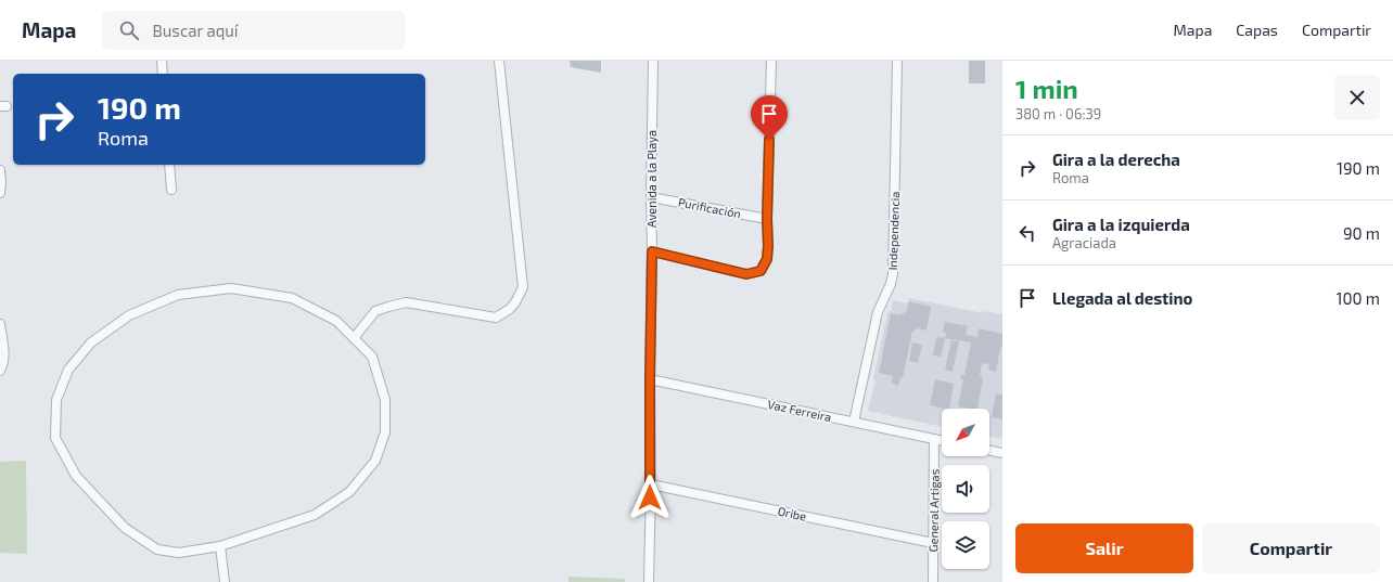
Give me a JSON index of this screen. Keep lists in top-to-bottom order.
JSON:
{
  "streets": {
    "street": [
      "Avenida a la Playa",
      "Purificación",
      "Independencia",
      "Vaz Ferreira",
      "General Artigas",
      "Oribe"
    ]
  },
  "crossings": [
    ["Avenida a la Playa", "Purificación"],
    ["Avenida a la Playa", "Vaz Ferreira"],
    ["Avenida a la Playa", "Oribe"],
    ["Independencia", "Vaz Ferreira"],
    ["Vaz Ferreira", "General Artigas"],
    ["General Artigas", "Oribe"]
  ],
  "north": "bottom left",
  "page": {
    "header": "Mapa",
    "search": "Buscar aquí",
    "nav": ["Mapa", "Capas", "Compartir"],
    "heading": ["1 min", "380 m · 06:39"],
    "turn": ["190 m", "Roma"],
    "list": [
      {
        "name": "Gira a la derecha",
        "note": "Roma",
        "value": "190 m"
      },
      {
        "name": "Gira a la izquierda",
        "note": "Agraciada",
        "value": "90 m"
      },
      {
        "name": "Llegada al destino",
        "value": "100 m"
      }
    ],
    "buttons": ["Salir", "Compartir"]
  }
}
